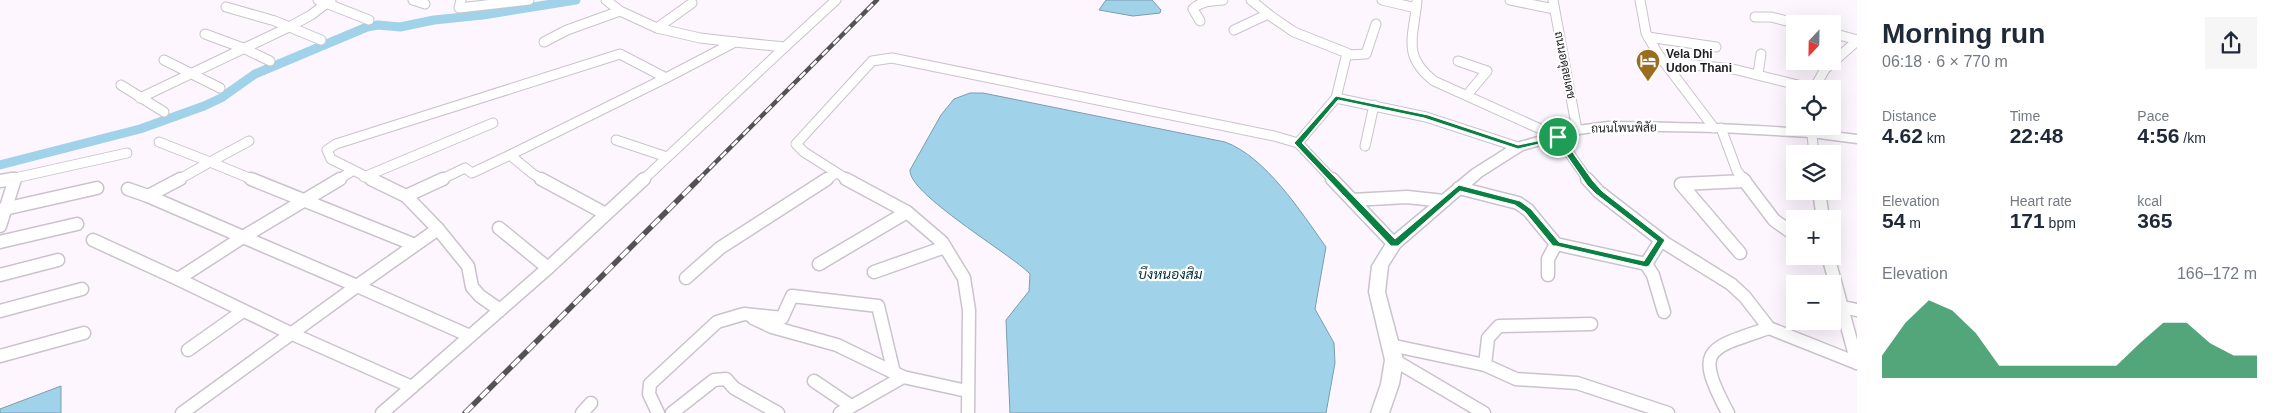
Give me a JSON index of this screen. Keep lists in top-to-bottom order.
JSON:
{
  "streets": {
    "street": ["ถนนอดุลยเดช", "ถนนโพนพิสัย"]
  },
  "crossings": [
    ["ถนนอดุลยเดช", "ถนนโพนพิสัย"]
  ],
  "water": ["บึงหนองสิม"],
  "places": {
    "hotel": ["Vela Dhi Udon Thani"]
  },
  "north": "bottom",
  "page": {
    "heading": ["Morning run", "06:18 · 6 × 770 m"],
    "map_buttons": ["+", "−"],
    "stats": [
      ["Distance", "4.62 km"],
      ["Time", "22:48"],
      ["Pace", "4:56 /km"],
      ["Elevation", "54 m"],
      ["Heart rate", "171 bpm"],
      ["kcal", "365"]
    ],
    "chart": ["Elevation", "166–172 m"]
  }
}
